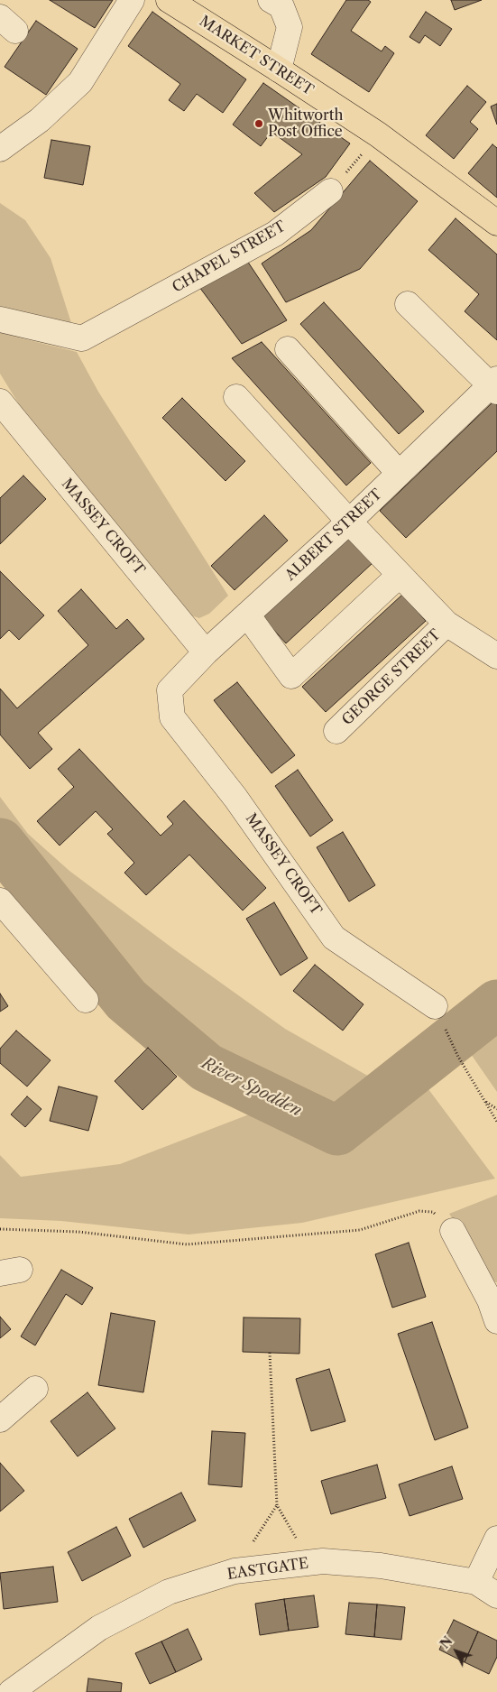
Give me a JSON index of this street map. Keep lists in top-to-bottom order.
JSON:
{
  "streets": {
    "main road": ["MARKET STREET"],
    "street": [
      "CHAPEL STREET",
      "MASSEY CROFT",
      "ALBERT STREET",
      "GEORGE STREET",
      "EASTGATE"
    ]
  },
  "crossings": [
    ["MASSEY CROFT", "ALBERT STREET"]
  ],
  "water": ["River Spodden"],
  "places": ["Whitworth Post Office"],
  "north": "top left"
}
